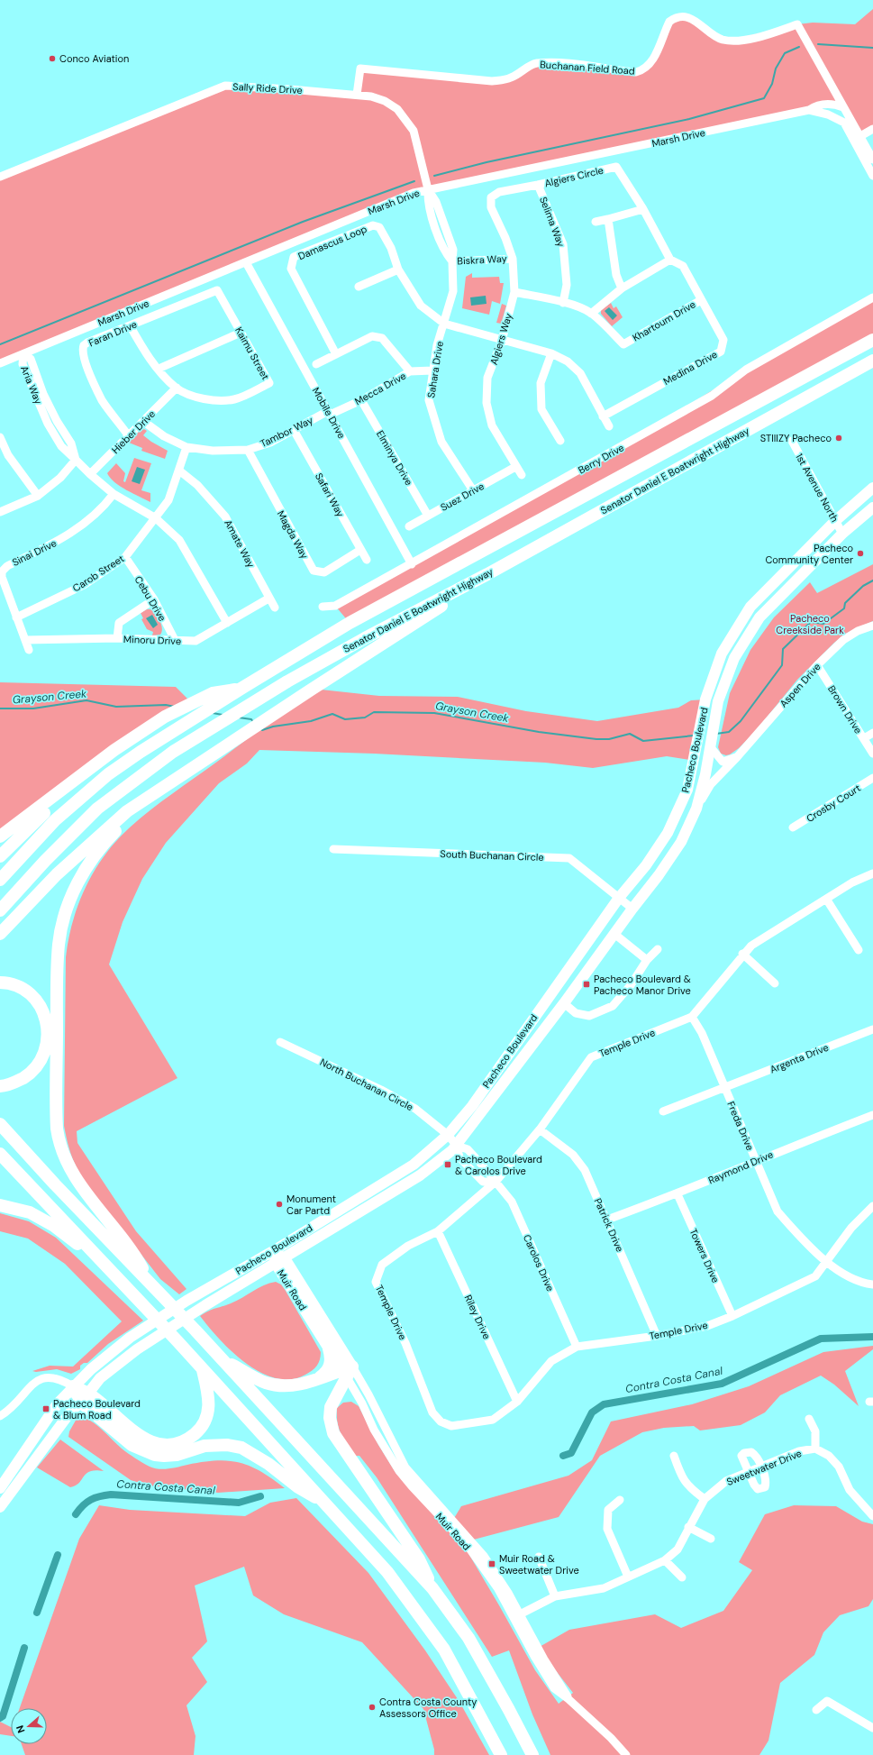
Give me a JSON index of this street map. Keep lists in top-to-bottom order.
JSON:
{
  "streets": {
    "highway": ["Senator Daniel E Boatwright Highway"],
    "main road": ["Pacheco Boulevard", "Muir Road"],
    "street": [
      "Buchanan Field Road",
      "Sally Ride Drive",
      "Marsh Drive",
      "Algiers Circle",
      "Selima Way",
      "Damascus Loop",
      "Biskra Way",
      "Khartoum Drive",
      "Faran Drive",
      "Algiers Way",
      "Kaimu Street",
      "Medina Drive",
      "Sahara Drive",
      "Aria Way",
      "Mecca Drive",
      "Mobile Drive",
      "Hieber Drive",
      "Tambor Way",
      "Elminya Drive",
      "Berry Drive",
      "1st Avenue North",
      "Safari Way",
      "Suez Drive",
      "Magda Way",
      "Amate Way",
      "Sinai Drive",
      "Carob Street",
      "Cebu Drive",
      "Minoru Drive",
      "Aspen Drive",
      "Brown Drive",
      "Crosby Court",
      "South Buchanan Circle",
      "Temple Drive",
      "Argenta Drive",
      "North Buchanan Circle",
      "Freda Drive",
      "Raymond Drive",
      "Patrick Drive",
      "Towers Drive",
      "Carolos Drive",
      "Riley Drive",
      "Sweetwater Drive"
    ]
  },
  "crossings": [
    ["Buchanan Field Road", "Sally Ride Drive"],
    ["Buchanan Field Road", "Marsh Drive"],
    ["Sally Ride Drive", "Marsh Drive"],
    ["Marsh Drive", "Aria Way"],
    ["Marsh Drive", "Mobile Drive"],
    ["Algiers Circle", "Selima Way"],
    ["Algiers Circle", "Algiers Way"],
    ["Algiers Circle", "Medina Drive"],
    ["Selima Way", "Khartoum Drive"],
    ["Damascus Loop", "Algiers Way"],
    ["Damascus Loop", "Medina Drive"],
    ["Damascus Loop", "Sahara Drive"],
    ["Biskra Way", "Algiers Way"],
    ["Biskra Way", "Sahara Drive"],
    ["Khartoum Drive", "Algiers Way"],
    ["Khartoum Drive", "Medina Drive"],
    ["Faran Drive", "Kaimu Street"],
    ["Faran Drive", "Hieber Drive"],
    ["Algiers Way", "Suez Drive"],
    ["Kaimu Street", "Hieber Drive"],
    ["Sahara Drive", "Mecca Drive"],
    ["Sahara Drive", "Suez Drive"],
    ["Aria Way", "Hieber Drive"],
    ["Aria Way", "Sinai Drive"],
    ["Aria Way", "Carob Street"],
    ["Aria Way", "Minoru Drive"],
    ["Mecca Drive", "Mobile Drive"],
    ["Mecca Drive", "Tambor Way"],
    ["Mecca Drive", "Elminya Drive"],
    ["Mobile Drive", "Tambor Way"],
    ["Mobile Drive", "Berry Drive"],
    ["Hieber Drive", "Tambor Way"],
    ["Tambor Way", "Safari Way"],
    ["Tambor Way", "Magda Way"],
    ["Tambor Way", "Carob Street"],
    ["Elminya Drive", "Suez Drive"],
    ["1st Avenue North", "Pacheco Boulevard"],
    ["Safari Way", "Magda Way"],
    ["Amate Way", "Carob Street"],
    ["Amate Way", "Minoru Drive"],
    ["Sinai Drive", "Carob Street"],
    ["Sinai Drive", "Minoru Drive"],
    ["Carob Street", "Cebu Drive"],
    ["Cebu Drive", "Minoru Drive"],
    ["Aspen Drive", "Brown Drive"],
    ["Aspen Drive", "Pacheco Boulevard"],
    ["Pacheco Boulevard", "South Buchanan Circle"],
    ["Pacheco Boulevard", "North Buchanan Circle"],
    ["Pacheco Boulevard", "Muir Road"],
    ["Temple Drive", "Freda Drive"],
    ["Temple Drive", "Patrick Drive"],
    ["Temple Drive", "Towers Drive"],
    ["Temple Drive", "Carolos Drive"],
    ["Temple Drive", "Riley Drive"],
    ["Argenta Drive", "Freda Drive"],
    ["Freda Drive", "Raymond Drive"],
    ["Raymond Drive", "Patrick Drive"],
    ["Raymond Drive", "Towers Drive"],
    ["Muir Road", "Sweetwater Drive"]
  ],
  "water": ["Grayson Creek", "Contra Costa Canal"],
  "parks": ["Pacheco Creekside Park"],
  "places": {
    "other": [
      "Conco Aviation",
      "STIIIZY Pacheco",
      "Pacheco Community Center",
      "Monument Car Partd",
      "Contra Costa County Assessors Office"
    ],
    "transit": [
      "Pacheco Boulevard & Pacheco Manor Drive",
      "Pacheco Boulevard & Carolos Drive",
      "Pacheco Boulevard & Blum Road",
      "Muir Road & Sweetwater Drive"
    ]
  },
  "north": "left"
}
